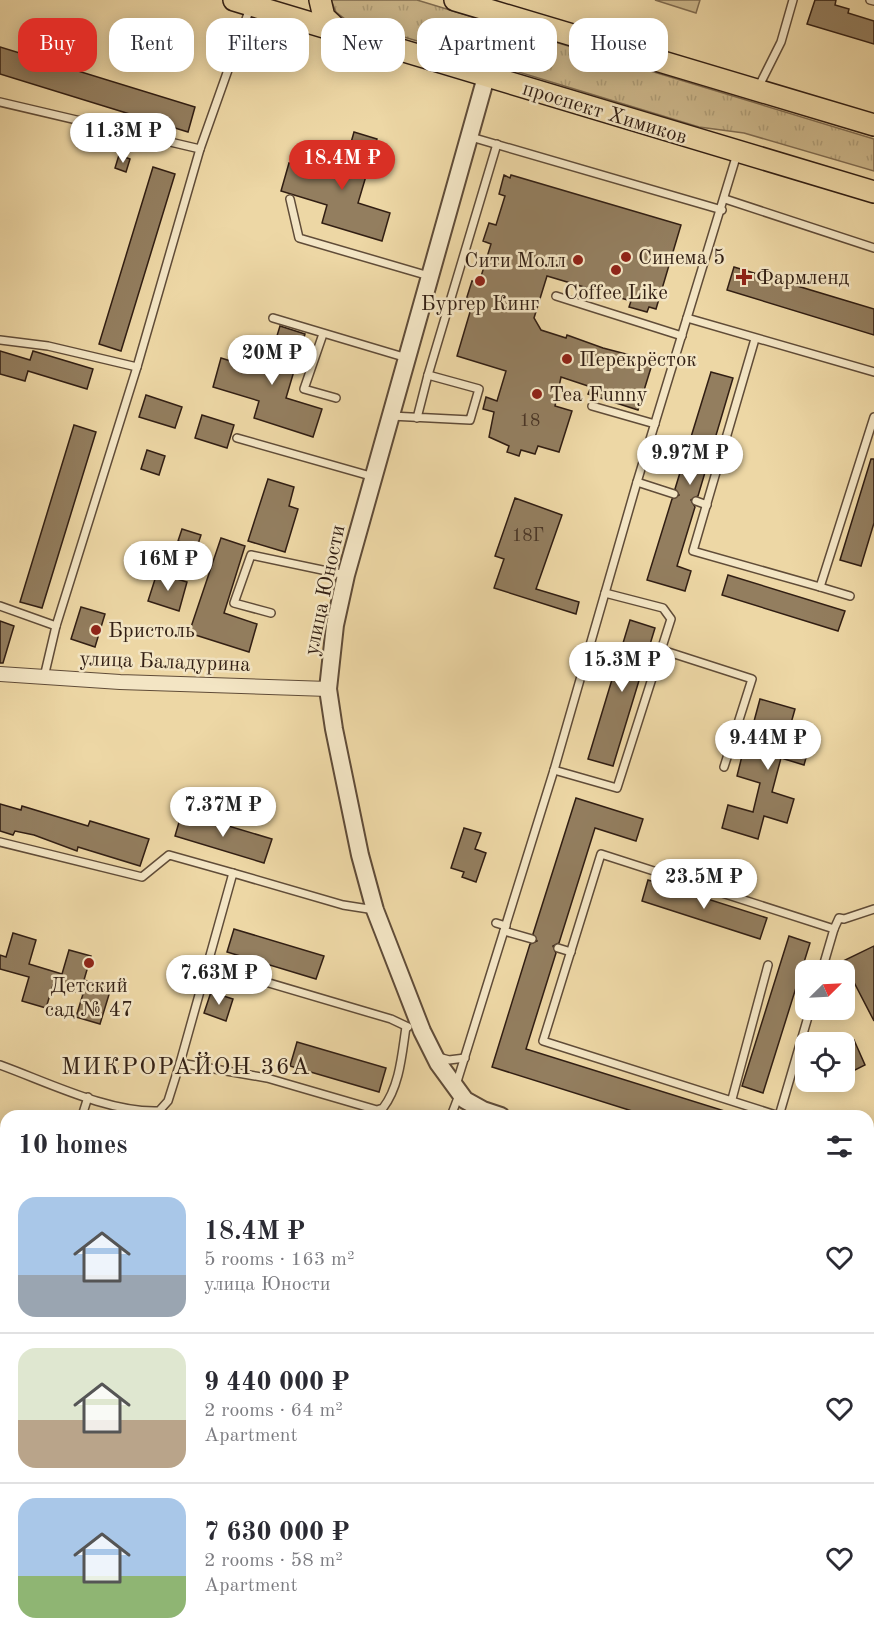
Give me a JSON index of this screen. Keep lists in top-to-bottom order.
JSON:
{
  "streets": {
    "main road": ["проспект Химиков"],
    "street": ["улица Юности", "улица Баладурина"]
  },
  "crossings": [
    ["проспект Химиков", "улица Юности"],
    ["улица Юности", "улица Баладурина"]
  ],
  "districts": ["МИКРОРАЙОН 36А"],
  "places": {
    "other": [
      "Синема 5",
      "Сити Молл",
      "Coffee Like",
      "Бургер Кинг",
      "Перекрёсток",
      "Tea Funny",
      "Бристоль",
      "Детский сад № 47"
    ],
    "health": ["Фармленд"]
  },
  "house_numbers": ["18", "18Г"],
  "north": "top right",
  "page": {
    "chip": [
      "Buy",
      "Rent",
      "Filters",
      "New",
      "Apartment",
      "House"
    ],
    "price": [
      "11.3M ₽",
      "18.4M ₽",
      "20M ₽",
      "9.97M ₽",
      "16M ₽",
      "15.3M ₽",
      "9.44M ₽",
      "7.37M ₽",
      "23.5M ₽",
      "7.63M ₽"
    ],
    "heading": "10 homes",
    "list": [
      {
        "name": "18.4M ₽",
        "note": "5 rooms · 163 m² · улица Юности"
      },
      {
        "name": "9 440 000 ₽",
        "note": "2 rooms · 64 m² · Apartment"
      },
      {
        "name": "7 630 000 ₽",
        "note": "2 rooms · 58 m² · Apartment"
      }
    ]
  }
}
